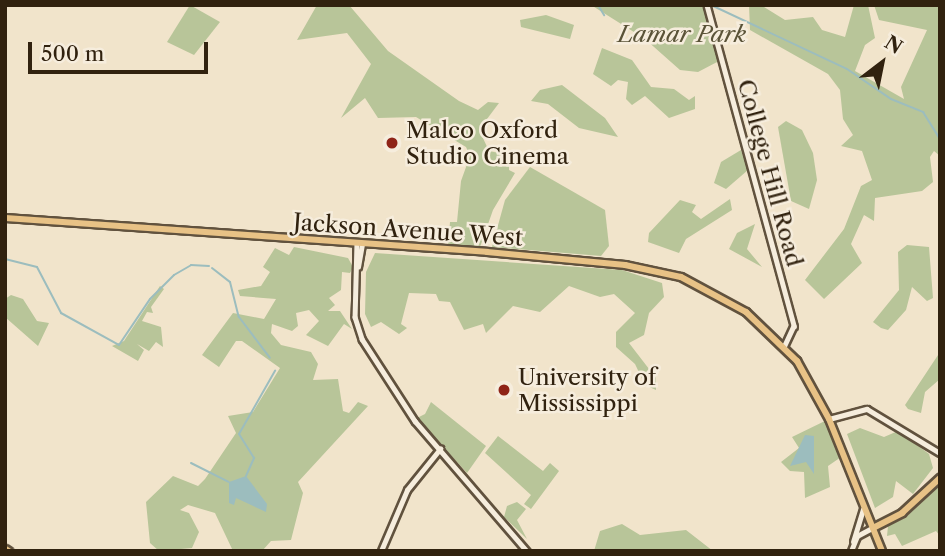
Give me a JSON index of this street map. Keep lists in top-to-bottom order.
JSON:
{
  "streets": {
    "main road": ["Jackson Avenue West"],
    "street": ["College Hill Road"]
  },
  "crossings": [
    ["College Hill Road", "Jackson Avenue West"]
  ],
  "parks": ["Lamar Park"],
  "places": ["Malco Oxford Studio Cinema", "University of Mississippi"],
  "scale_bar": "500 m",
  "north": "top right"
}
